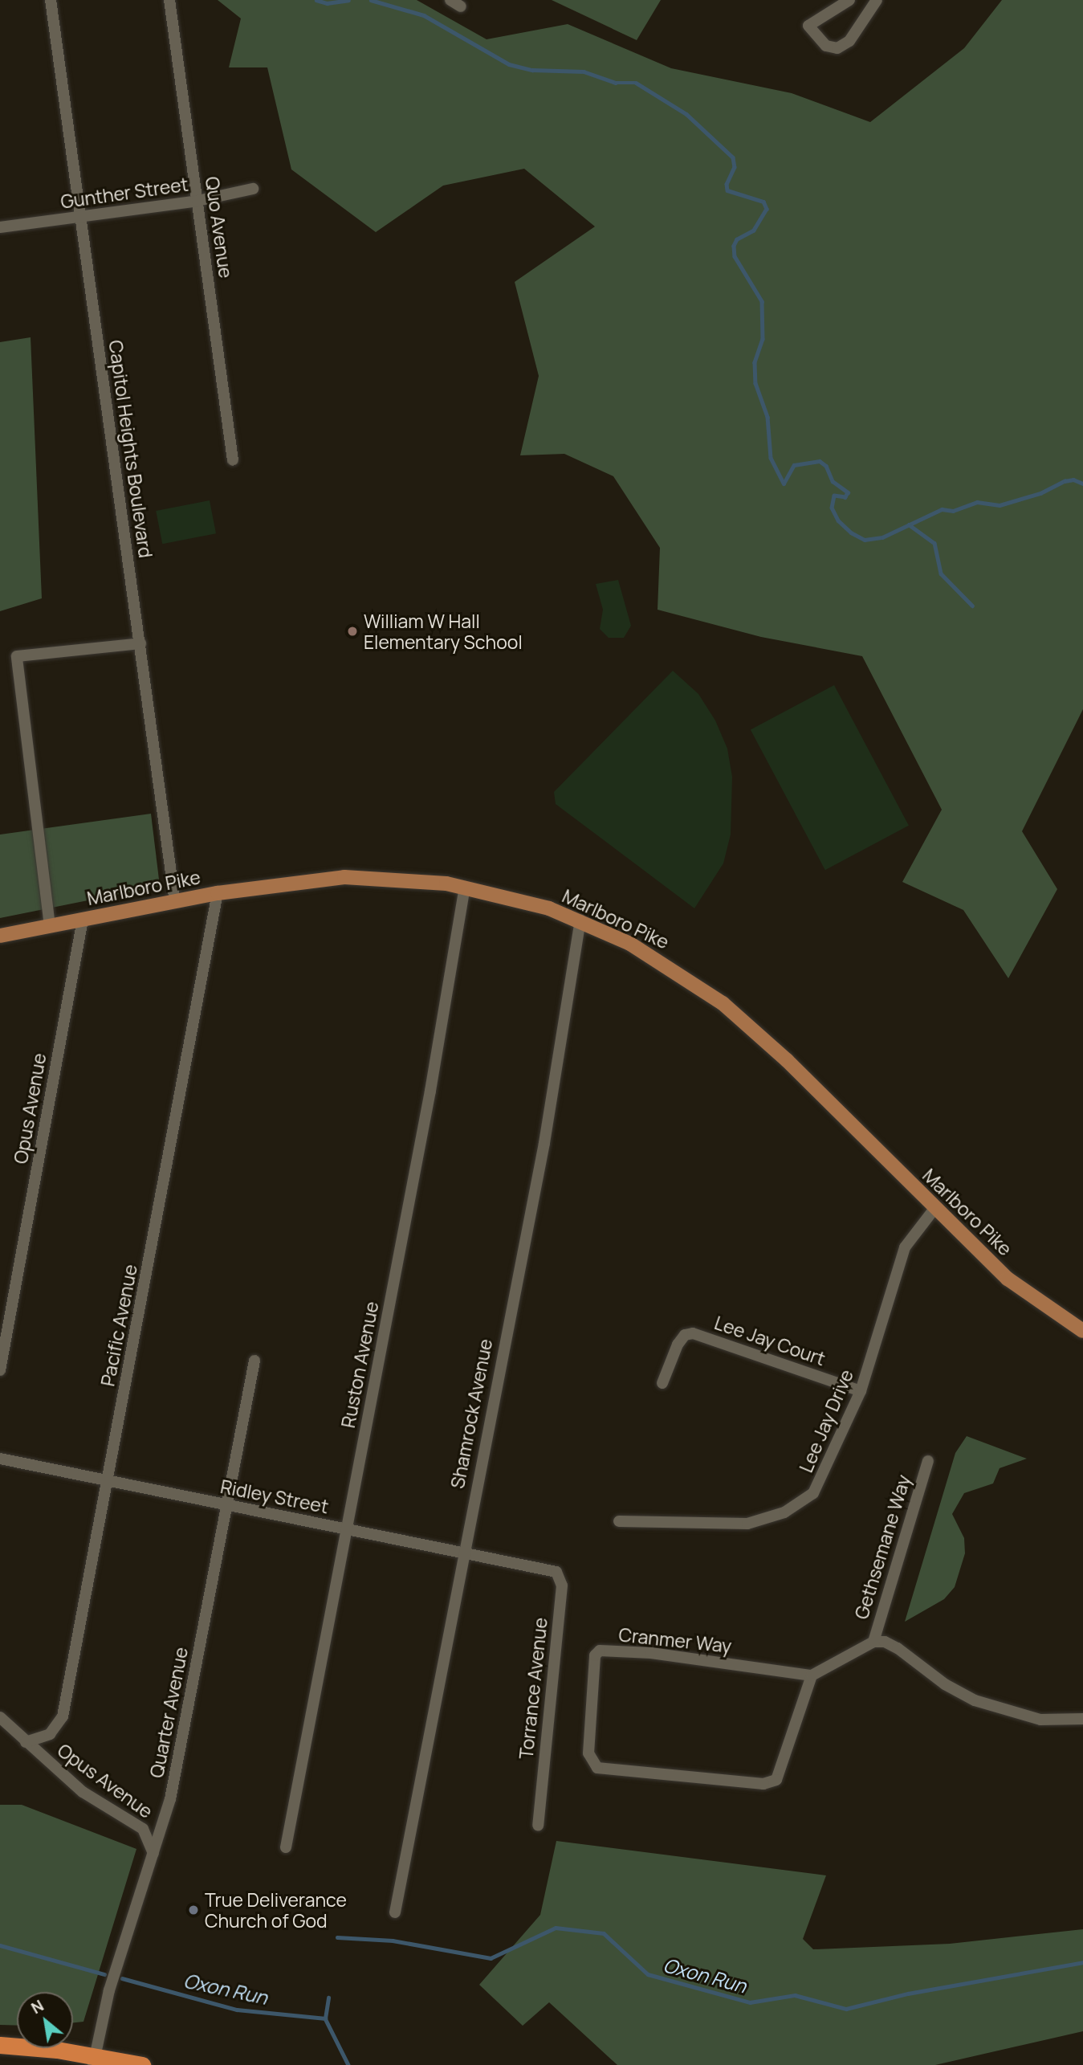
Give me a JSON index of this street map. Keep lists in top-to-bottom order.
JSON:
{
  "streets": {
    "main road": ["Marlboro Pike"],
    "street": [
      "Gunther Street",
      "Quo Avenue",
      "Capitol Heights Boulevard",
      "Opus Avenue",
      "Pacific Avenue",
      "Lee Jay Court",
      "Ruston Avenue",
      "Shamrock Avenue",
      "Lee Jay Drive",
      "Ridley Street",
      "Gethsemane Way",
      "Cranmer Way",
      "Torrance Avenue",
      "Quarter Avenue"
    ]
  },
  "crossings": [
    ["Gunther Street", "Quo Avenue"],
    ["Gunther Street", "Capitol Heights Boulevard"],
    ["Capitol Heights Boulevard", "Marlboro Pike"],
    ["Marlboro Pike", "Opus Avenue"],
    ["Marlboro Pike", "Pacific Avenue"],
    ["Marlboro Pike", "Ruston Avenue"],
    ["Marlboro Pike", "Shamrock Avenue"],
    ["Marlboro Pike", "Lee Jay Drive"],
    ["Opus Avenue", "Pacific Avenue"],
    ["Opus Avenue", "Quarter Avenue"],
    ["Pacific Avenue", "Ridley Street"],
    ["Lee Jay Court", "Lee Jay Drive"],
    ["Ruston Avenue", "Ridley Street"],
    ["Shamrock Avenue", "Ridley Street"],
    ["Ridley Street", "Torrance Avenue"],
    ["Ridley Street", "Quarter Avenue"],
    ["Gethsemane Way", "Cranmer Way"]
  ],
  "water": ["Oxon Run"],
  "places": ["William W Hall Elementary School", "True Deliverance Church of God"],
  "north": "top left"
}
